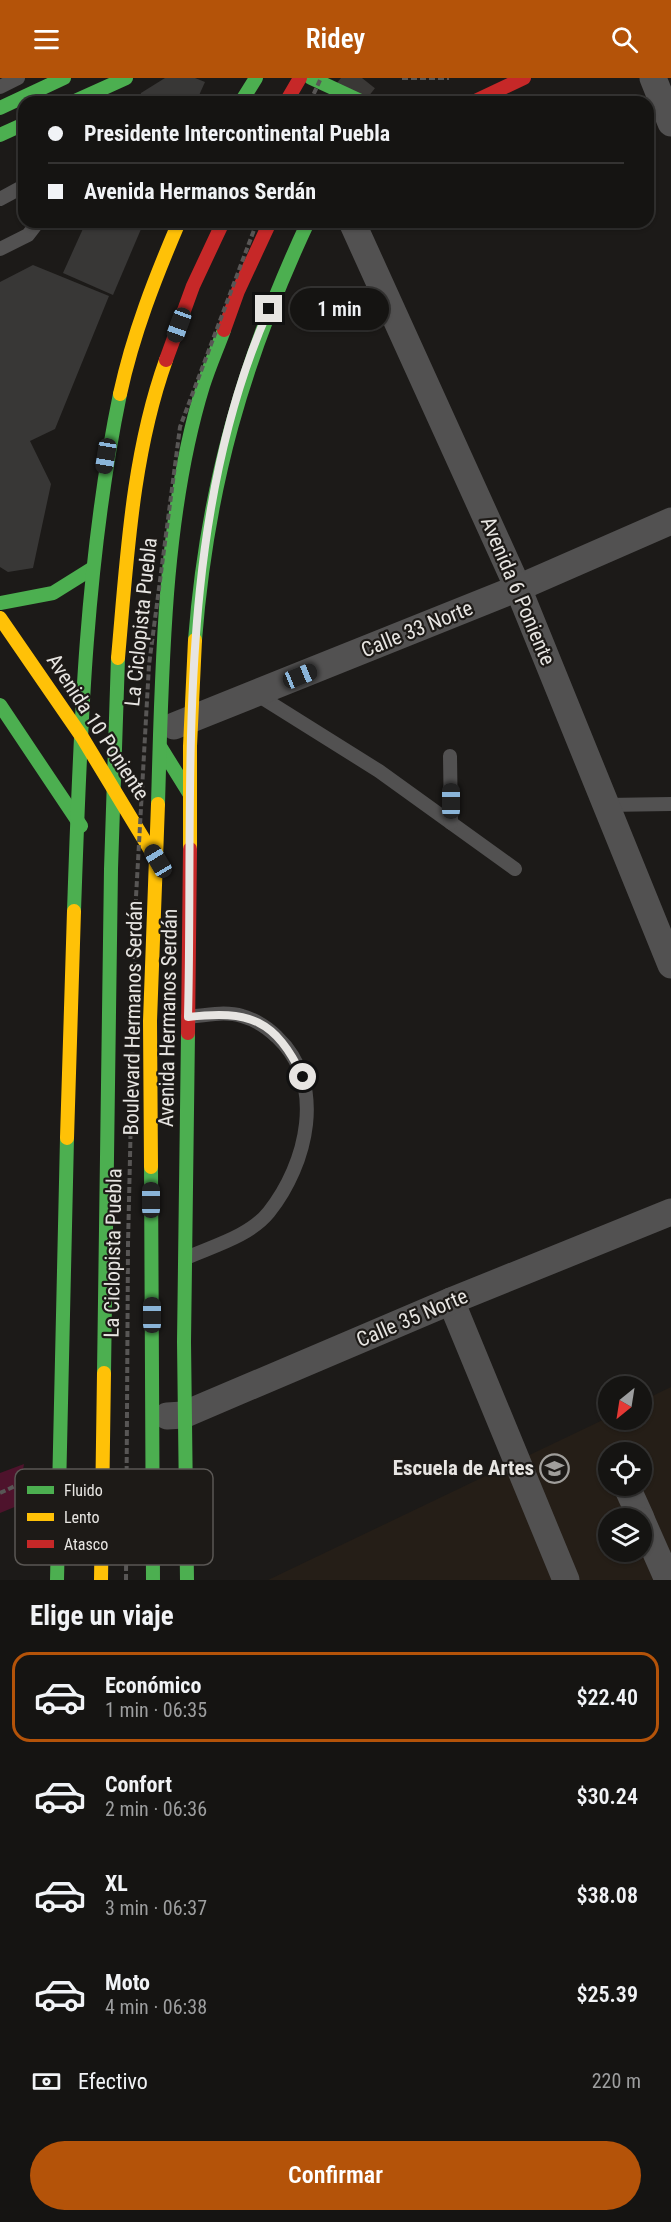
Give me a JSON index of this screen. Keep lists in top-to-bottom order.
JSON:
{
  "streets": {
    "main road": ["Avenida 10 Poniente", "Boulevard Hermanos Serdán", "Avenida Hermanos Serdán"],
    "street": ["Avenida 6 Poniente", "Calle 33 Norte", "Calle 35 Norte"],
    "path": ["La Ciclopista Puebla"]
  },
  "crossings": [
    ["Avenida 6 Poniente", "Calle 33 Norte"],
    ["Calle 33 Norte", "Boulevard Hermanos Serdán"],
    ["Calle 33 Norte", "Avenida Hermanos Serdán"],
    ["Avenida 10 Poniente", "Boulevard Hermanos Serdán"],
    ["Boulevard Hermanos Serdán", "Avenida Hermanos Serdán"],
    ["Boulevard Hermanos Serdán", "Calle 35 Norte"],
    ["Avenida Hermanos Serdán", "Calle 35 Norte"]
  ],
  "places": {
    "school or university": ["Escuela de Artes"]
  },
  "legend": ["Fluido", "Lento", "Atasco"],
  "north": "bottom left",
  "page": {
    "header": "Ridey",
    "banner": ["Presidente Intercontinental Puebla", "Avenida Hermanos Serdán"],
    "bubble": "1 min",
    "heading": "Elige un viaje",
    "list": [
      {
        "name": "Económico",
        "note": "1 min · 06:35",
        "value": "$22.40"
      },
      {
        "name": "Confort",
        "note": "2 min · 06:36",
        "value": "$30.24"
      },
      {
        "name": "XL",
        "note": "3 min · 06:37",
        "value": "$38.08"
      },
      {
        "name": "Moto",
        "note": "4 min · 06:38",
        "value": "$25.39"
      }
    ],
    "pay": ["Efectivo", "220 m"],
    "buttons": "Confirmar"
  }
}
